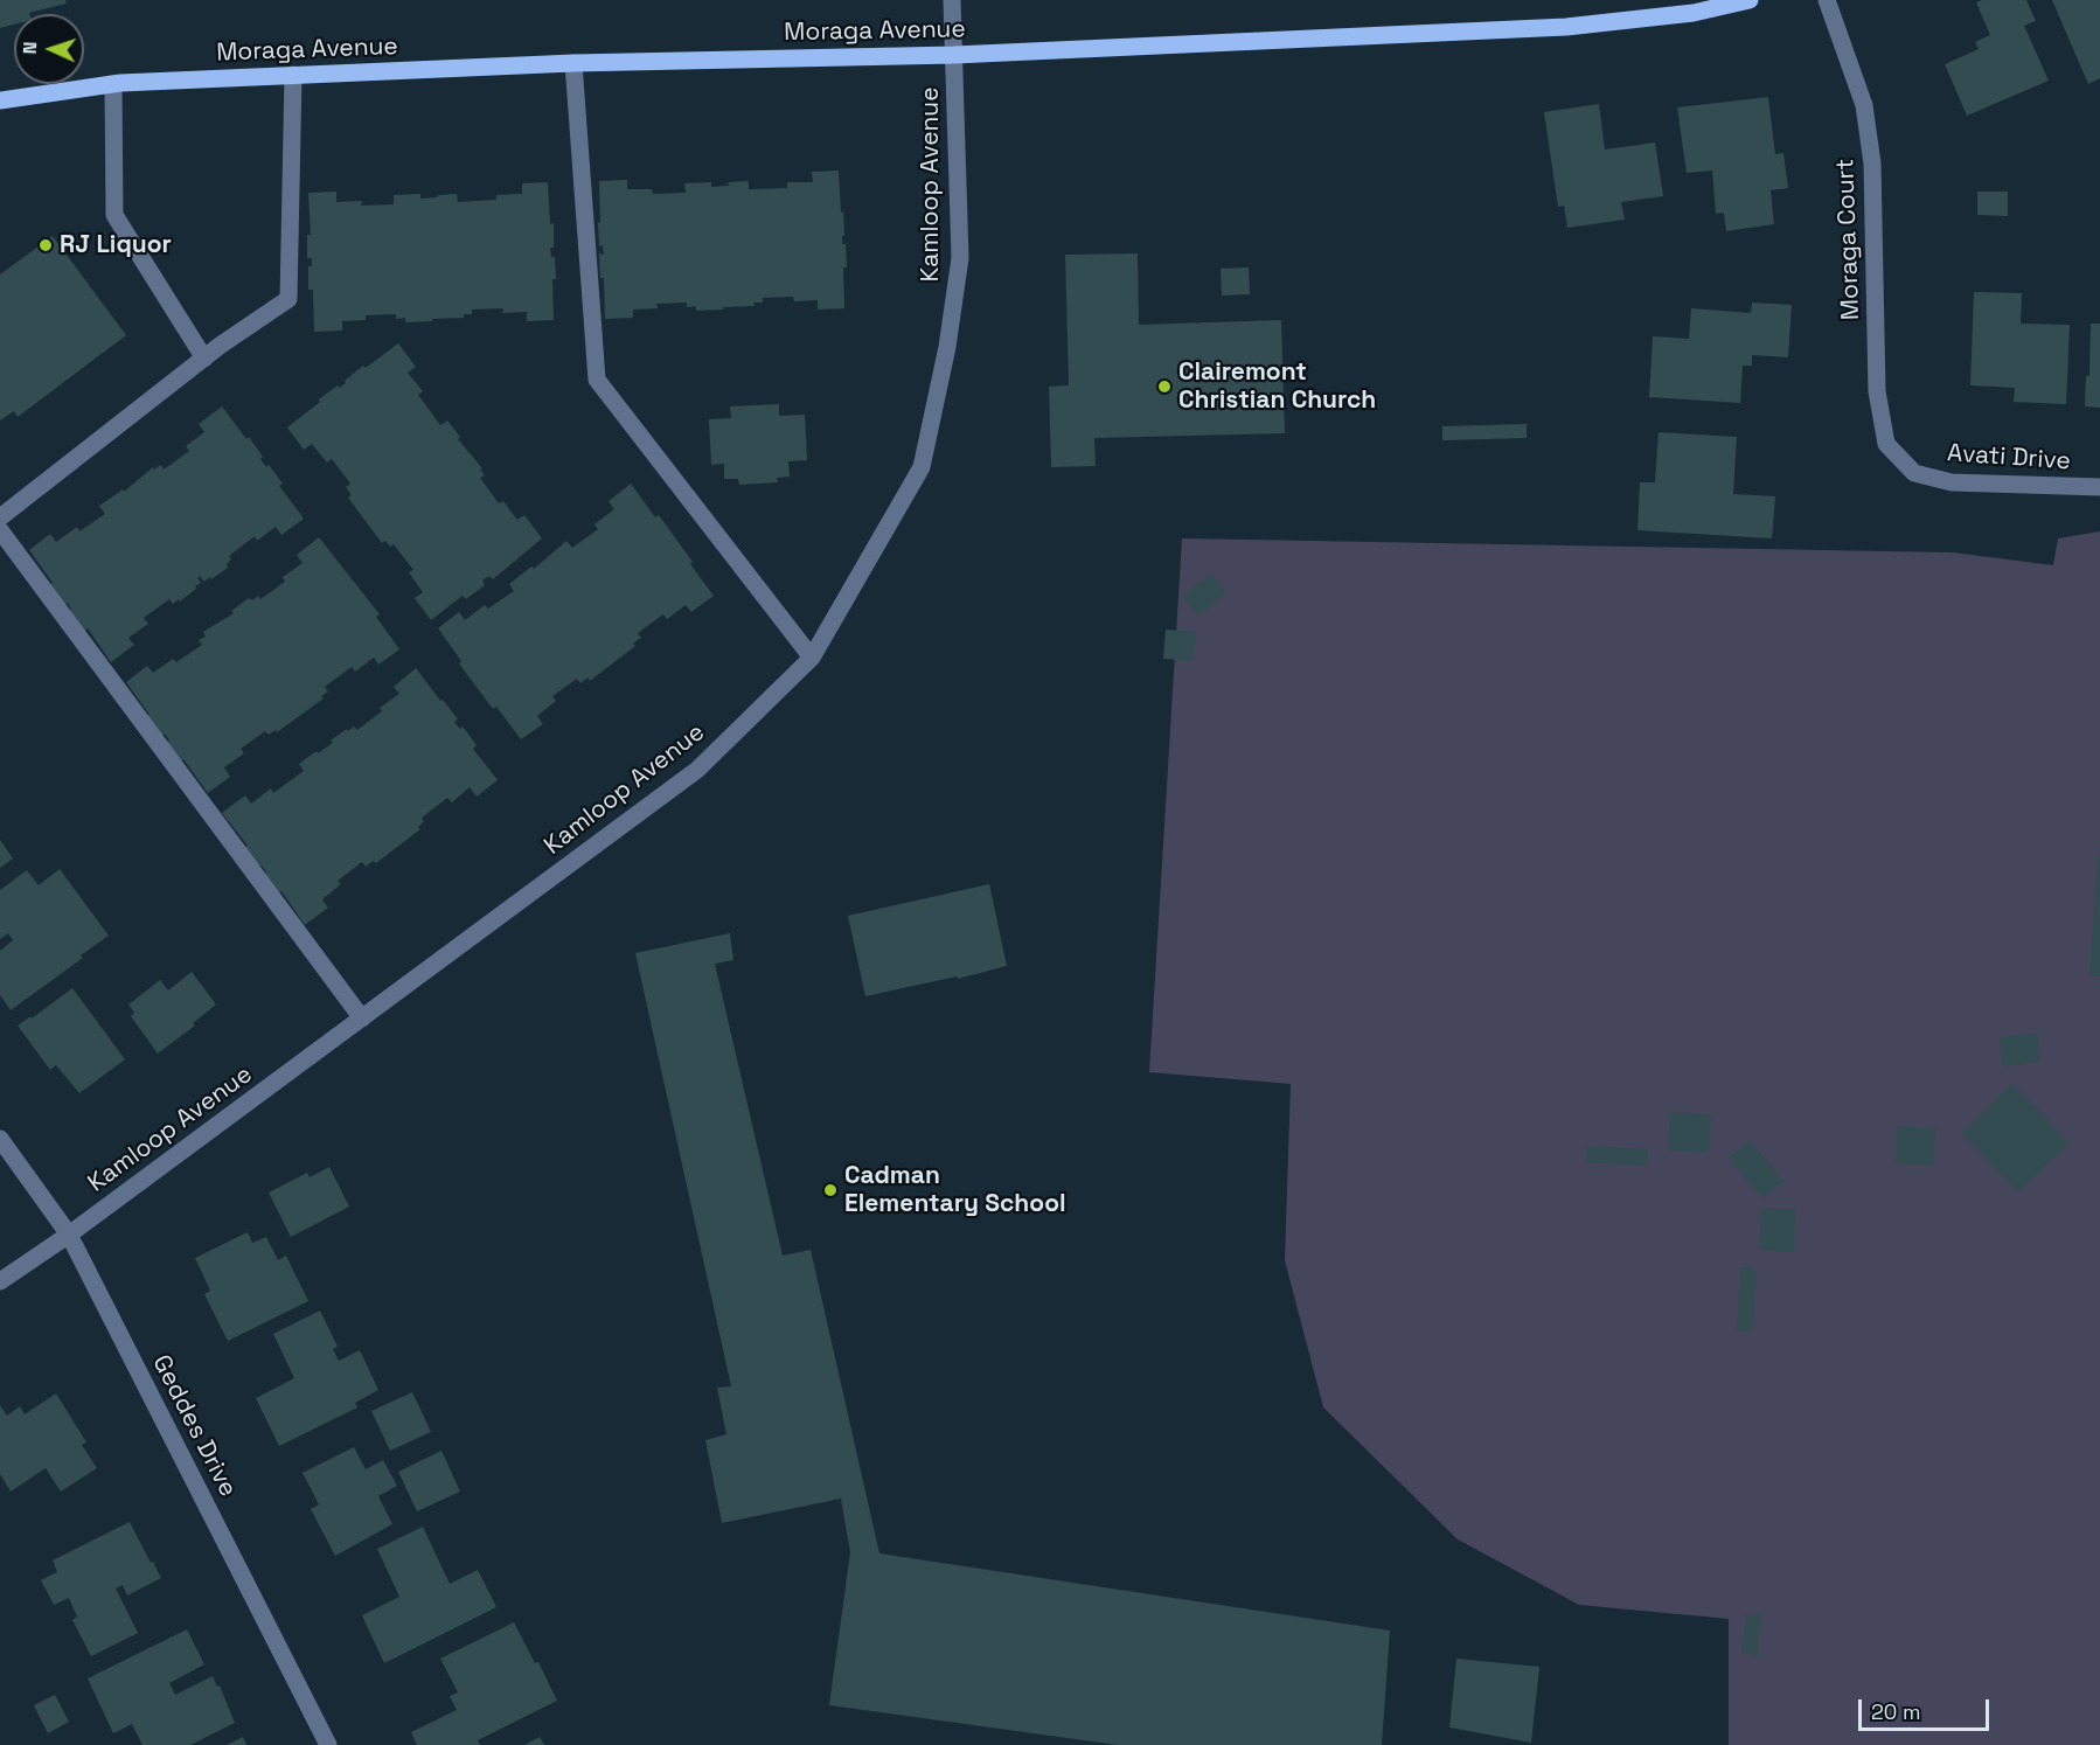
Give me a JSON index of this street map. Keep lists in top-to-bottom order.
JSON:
{
  "streets": {
    "main road": ["Moraga Avenue"],
    "street": [
      "Kamloop Avenue",
      "Moraga Court",
      "Avati Drive",
      "Geddes Drive"
    ]
  },
  "crossings": [
    ["Moraga Avenue", "Kamloop Avenue"],
    ["Kamloop Avenue", "Geddes Drive"],
    ["Moraga Court", "Avati Drive"]
  ],
  "places": ["RJ Liquor", "Clairemont Christian Church", "Cadman Elementary School"],
  "scale_bar": "20 m",
  "north": "left"
}
